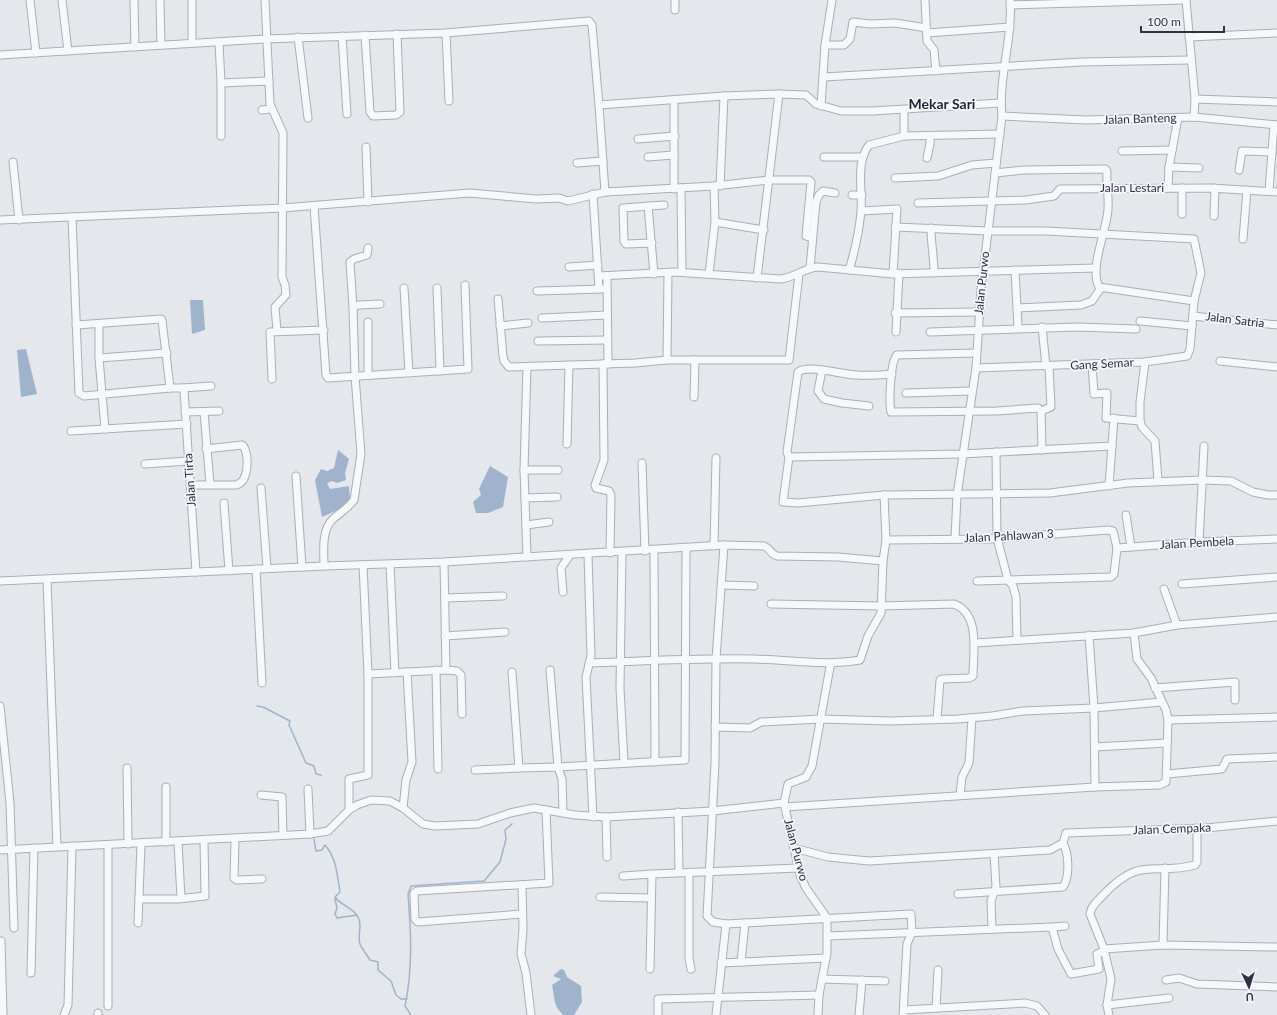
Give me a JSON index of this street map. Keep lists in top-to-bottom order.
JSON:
{
  "streets": {
    "street": [
      "Jalan Banteng",
      "Jalan Lestari",
      "Jalan Purwo",
      "Jalan Satria",
      "Gang Semar",
      "Jalan Tirta",
      "Jalan Pahlawan 3",
      "Jalan Pembela",
      "Jalan Cempaka"
    ]
  },
  "crossings": [
    ["Jalan Banteng", "Jalan Purwo"],
    ["Jalan Lestari", "Jalan Purwo"],
    ["Jalan Purwo", "Gang Semar"],
    ["Jalan Purwo", "Jalan Pahlawan 3"],
    ["Jalan Satria", "Gang Semar"],
    ["Jalan Pahlawan 3", "Jalan Pembela"]
  ],
  "districts": ["Mekar Sari"],
  "scale_bar": "100 m",
  "north": "bottom"
}
